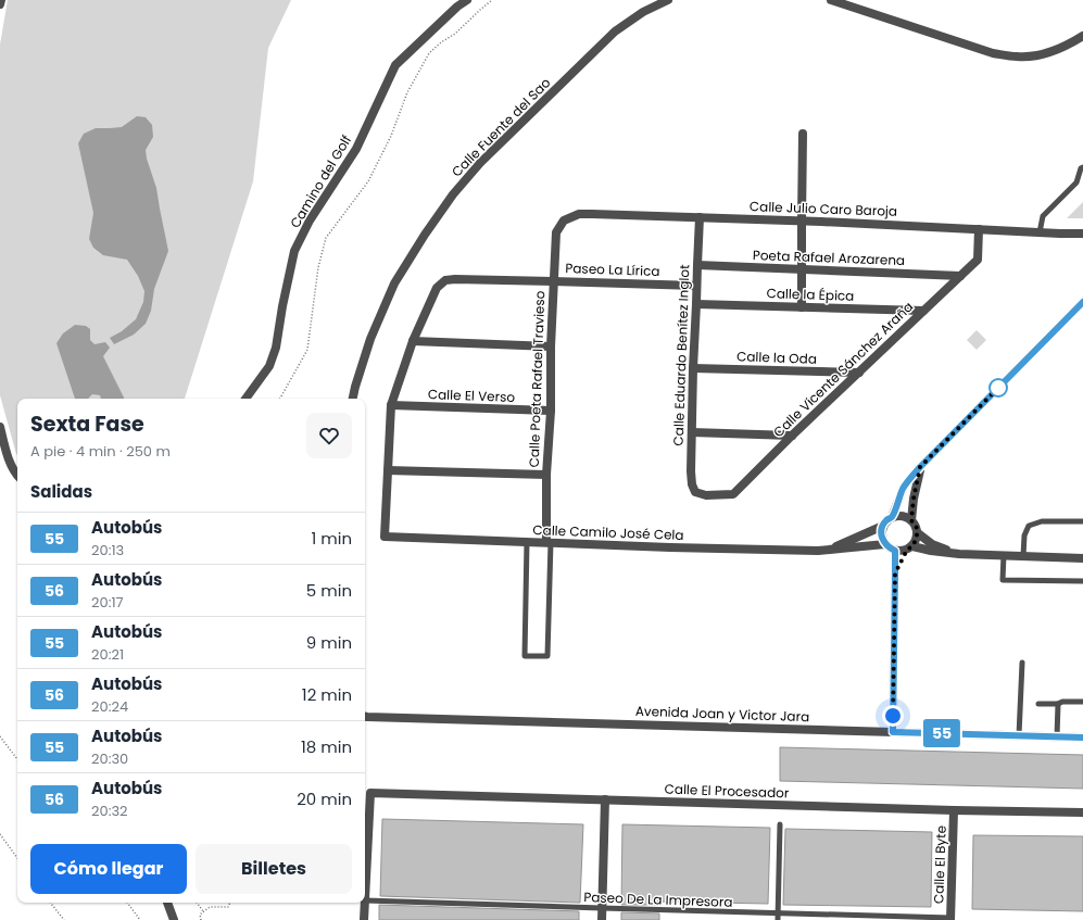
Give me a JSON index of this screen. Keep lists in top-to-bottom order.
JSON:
{
  "streets": {
    "street": [
      "Calle Fuente del Sao",
      "Camino del Golf",
      "Calle Julio Caro Baroja",
      "Poeta Rafael Arozarena",
      "Paseo La Lírica",
      "Calle la Épica",
      "Calle Eduardo Benítez Inglot",
      "Calle la Oda",
      "Calle Vicente Sánchez Araña",
      "Calle Poeta Rafael Travieso",
      "Calle El Verso",
      "Calle Camilo José Cela",
      "Avenida Joan y Victor Jara",
      "Calle El Procesador",
      "Calle El Byte"
    ],
    "lane": ["Paseo De La Impresora"]
  },
  "crossings": [
    ["Calle Julio Caro Baroja", "Calle Eduardo Benítez Inglot"],
    ["Calle Julio Caro Baroja", "Calle Vicente Sánchez Araña"],
    ["Calle Julio Caro Baroja", "Calle Poeta Rafael Travieso"],
    ["Poeta Rafael Arozarena", "Calle Eduardo Benítez Inglot"],
    ["Poeta Rafael Arozarena", "Calle Vicente Sánchez Araña"],
    ["Paseo La Lírica", "Calle Eduardo Benítez Inglot"],
    ["Paseo La Lírica", "Calle Poeta Rafael Travieso"],
    ["Paseo La Lírica", "Calle El Verso"],
    ["Paseo La Lírica", "Calle Camilo José Cela"],
    ["Calle la Épica", "Calle Eduardo Benítez Inglot"],
    ["Calle la Épica", "Calle Vicente Sánchez Araña"],
    ["Calle Eduardo Benítez Inglot", "Calle la Oda"],
    ["Calle Eduardo Benítez Inglot", "Calle Vicente Sánchez Araña"],
    ["Calle la Oda", "Calle Vicente Sánchez Araña"],
    ["Calle Poeta Rafael Travieso", "Calle El Verso"],
    ["Calle Poeta Rafael Travieso", "Calle Camilo José Cela"],
    ["Calle El Procesador", "Calle El Byte"],
    ["Calle El Procesador", "Paseo De La Impresora"],
    ["Calle El Byte", "Paseo De La Impresora"]
  ],
  "lines": ["bus line 55"],
  "page": {
    "on_map": "55",
    "heading": [
      ["Sexta Fase", "A pie · 4 min · 250 m"],
      "Salidas"
    ],
    "list": [
      {
        "mark": "55",
        "name": "Autobús",
        "note": "20:13",
        "value": "1 min"
      },
      {
        "mark": "56",
        "name": "Autobús",
        "note": "20:17",
        "value": "5 min"
      },
      {
        "mark": "55",
        "name": "Autobús",
        "note": "20:21",
        "value": "9 min"
      },
      {
        "mark": "56",
        "name": "Autobús",
        "note": "20:24",
        "value": "12 min"
      },
      {
        "mark": "55",
        "name": "Autobús",
        "note": "20:30",
        "value": "18 min"
      },
      {
        "mark": "56",
        "name": "Autobús",
        "note": "20:32",
        "value": "20 min"
      }
    ],
    "buttons": ["Cómo llegar", "Billetes"]
  }
}
